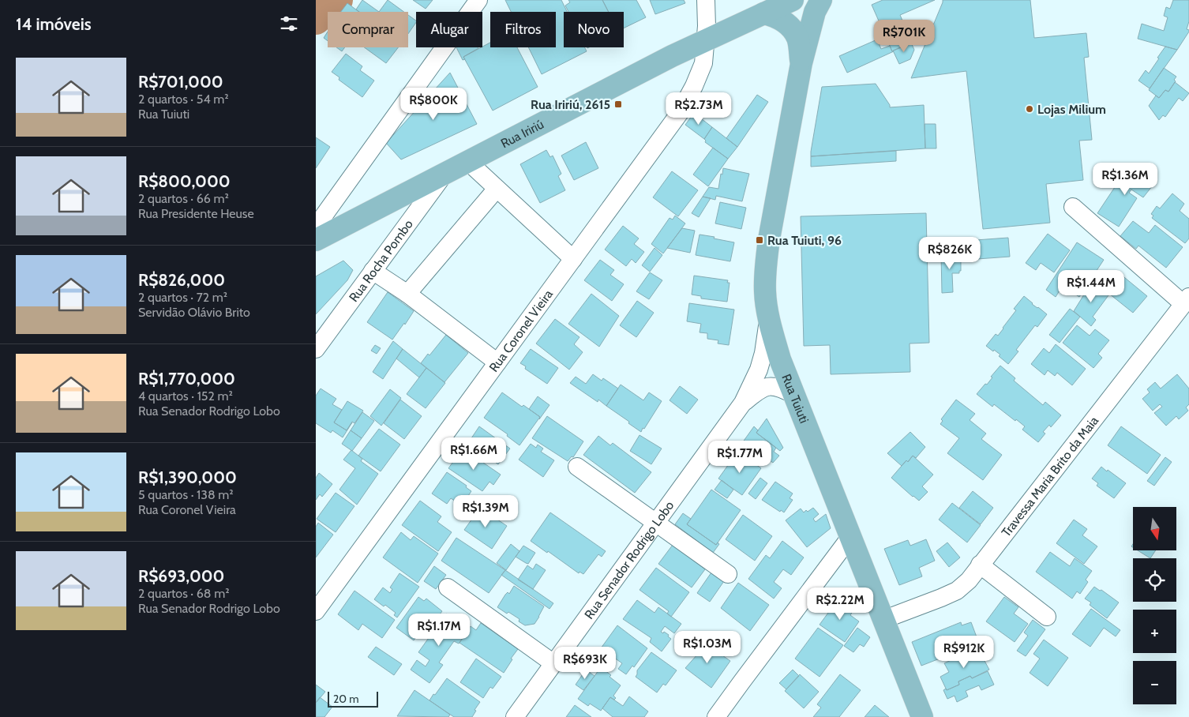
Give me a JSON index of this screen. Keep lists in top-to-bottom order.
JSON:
{
  "streets": {
    "main road": ["Rua Iririú", "Rua Tuiuti"],
    "street": [
      "Rua Rocha Pombo",
      "Rua Coronel Vieira",
      "Travessa Maria Brito da Maia",
      "Rua Senador Rodrigo Lobo"
    ]
  },
  "crossings": [
    ["Rua Iririú", "Rua Rocha Pombo"],
    ["Rua Iririú", "Rua Coronel Vieira"],
    ["Rua Iririú", "Rua Tuiuti"],
    ["Rua Tuiuti", "Travessa Maria Brito da Maia"],
    ["Rua Tuiuti", "Rua Senador Rodrigo Lobo"]
  ],
  "places": {
    "transit": ["Rua Iririú, 2615", "Rua Tuiuti, 96"],
    "other": ["Lojas Milium"]
  },
  "scale_bar": "20 m",
  "north": "bottom",
  "page": {
    "heading": "14 imóveis",
    "chip": [
      "Comprar",
      "Alugar",
      "Filtros",
      "Novo"
    ],
    "price": [
      "R$701K",
      "R$800K",
      "R$2.73M",
      "R$1.36M",
      "R$826K",
      "R$1.44M",
      "R$1.66M",
      "R$1.77M",
      "R$1.39M",
      "R$2.22M",
      "R$1.17M",
      "R$1.03M",
      "R$912K",
      "R$693K"
    ],
    "list": [
      {
        "name": "R$701,000",
        "note": "2 quartos · 54 m² · Rua Tuiuti"
      },
      {
        "name": "R$800,000",
        "note": "2 quartos · 66 m² · Rua Presidente Heuse"
      },
      {
        "name": "R$826,000",
        "note": "2 quartos · 72 m² · Servidão Olávio Brito"
      },
      {
        "name": "R$1,770,000",
        "note": "4 quartos · 152 m² · Rua Senador Rodrigo Lobo"
      },
      {
        "name": "R$1,390,000",
        "note": "5 quartos · 138 m² · Rua Coronel Vieira"
      },
      {
        "name": "R$693,000",
        "note": "2 quartos · 68 m² · Rua Senador Rodrigo Lobo"
      }
    ],
    "map_buttons": ["+", "−"],
    "scale": "20 m"
  }
}
